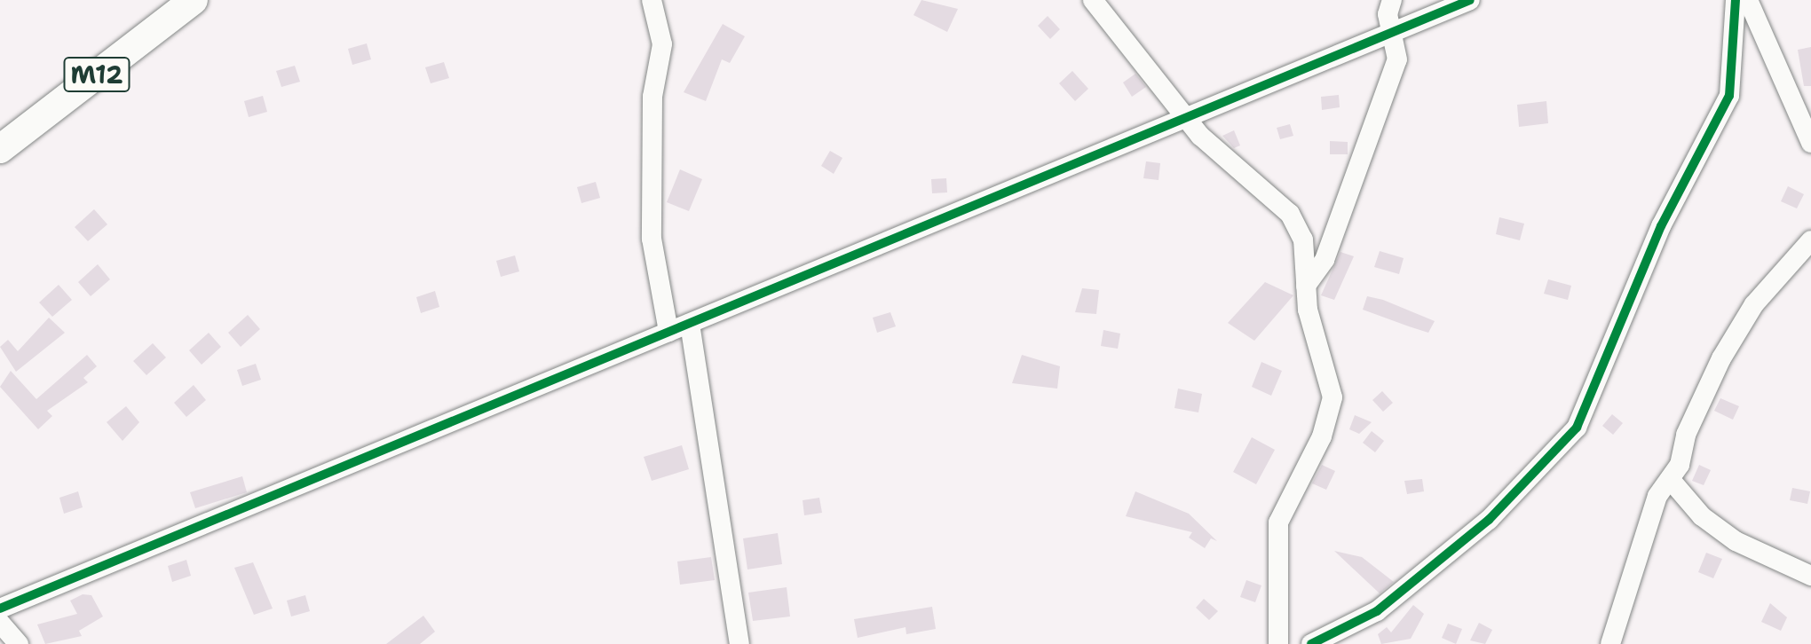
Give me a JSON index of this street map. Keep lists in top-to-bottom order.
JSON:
{
  "streets": {
    "highway": ["M12"]
  }
}
